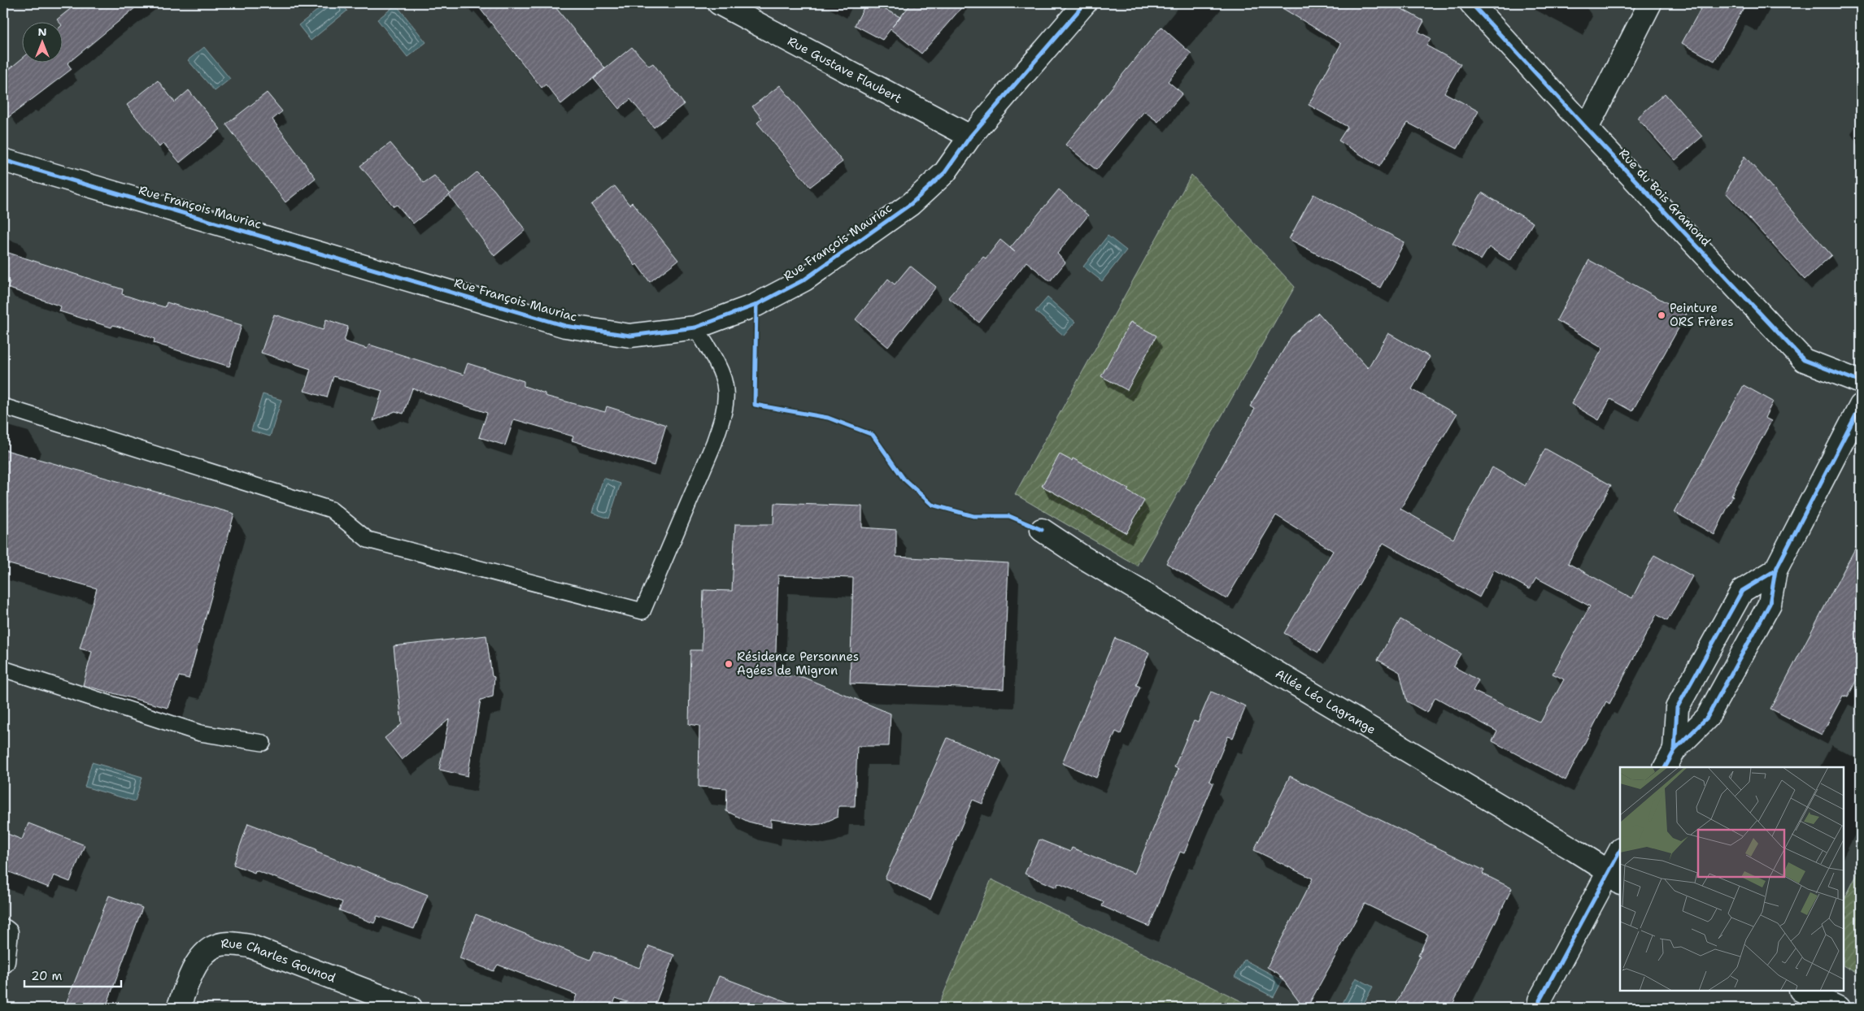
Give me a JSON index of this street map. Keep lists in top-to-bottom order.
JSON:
{
  "streets": {
    "street": [
      "Rue Gustave Flaubert",
      "Rue du Bois Gramond",
      "Rue François Mauriac",
      "Allée Léo Lagrange",
      "Rue Charles Gounod"
    ]
  },
  "crossings": [
    ["Rue Gustave Flaubert", "Rue François Mauriac"]
  ],
  "places": ["Peinture ORS Frères", "Résidence Personnes Agées de Migron"],
  "scale_bar": "20 m",
  "north": "top"
}
